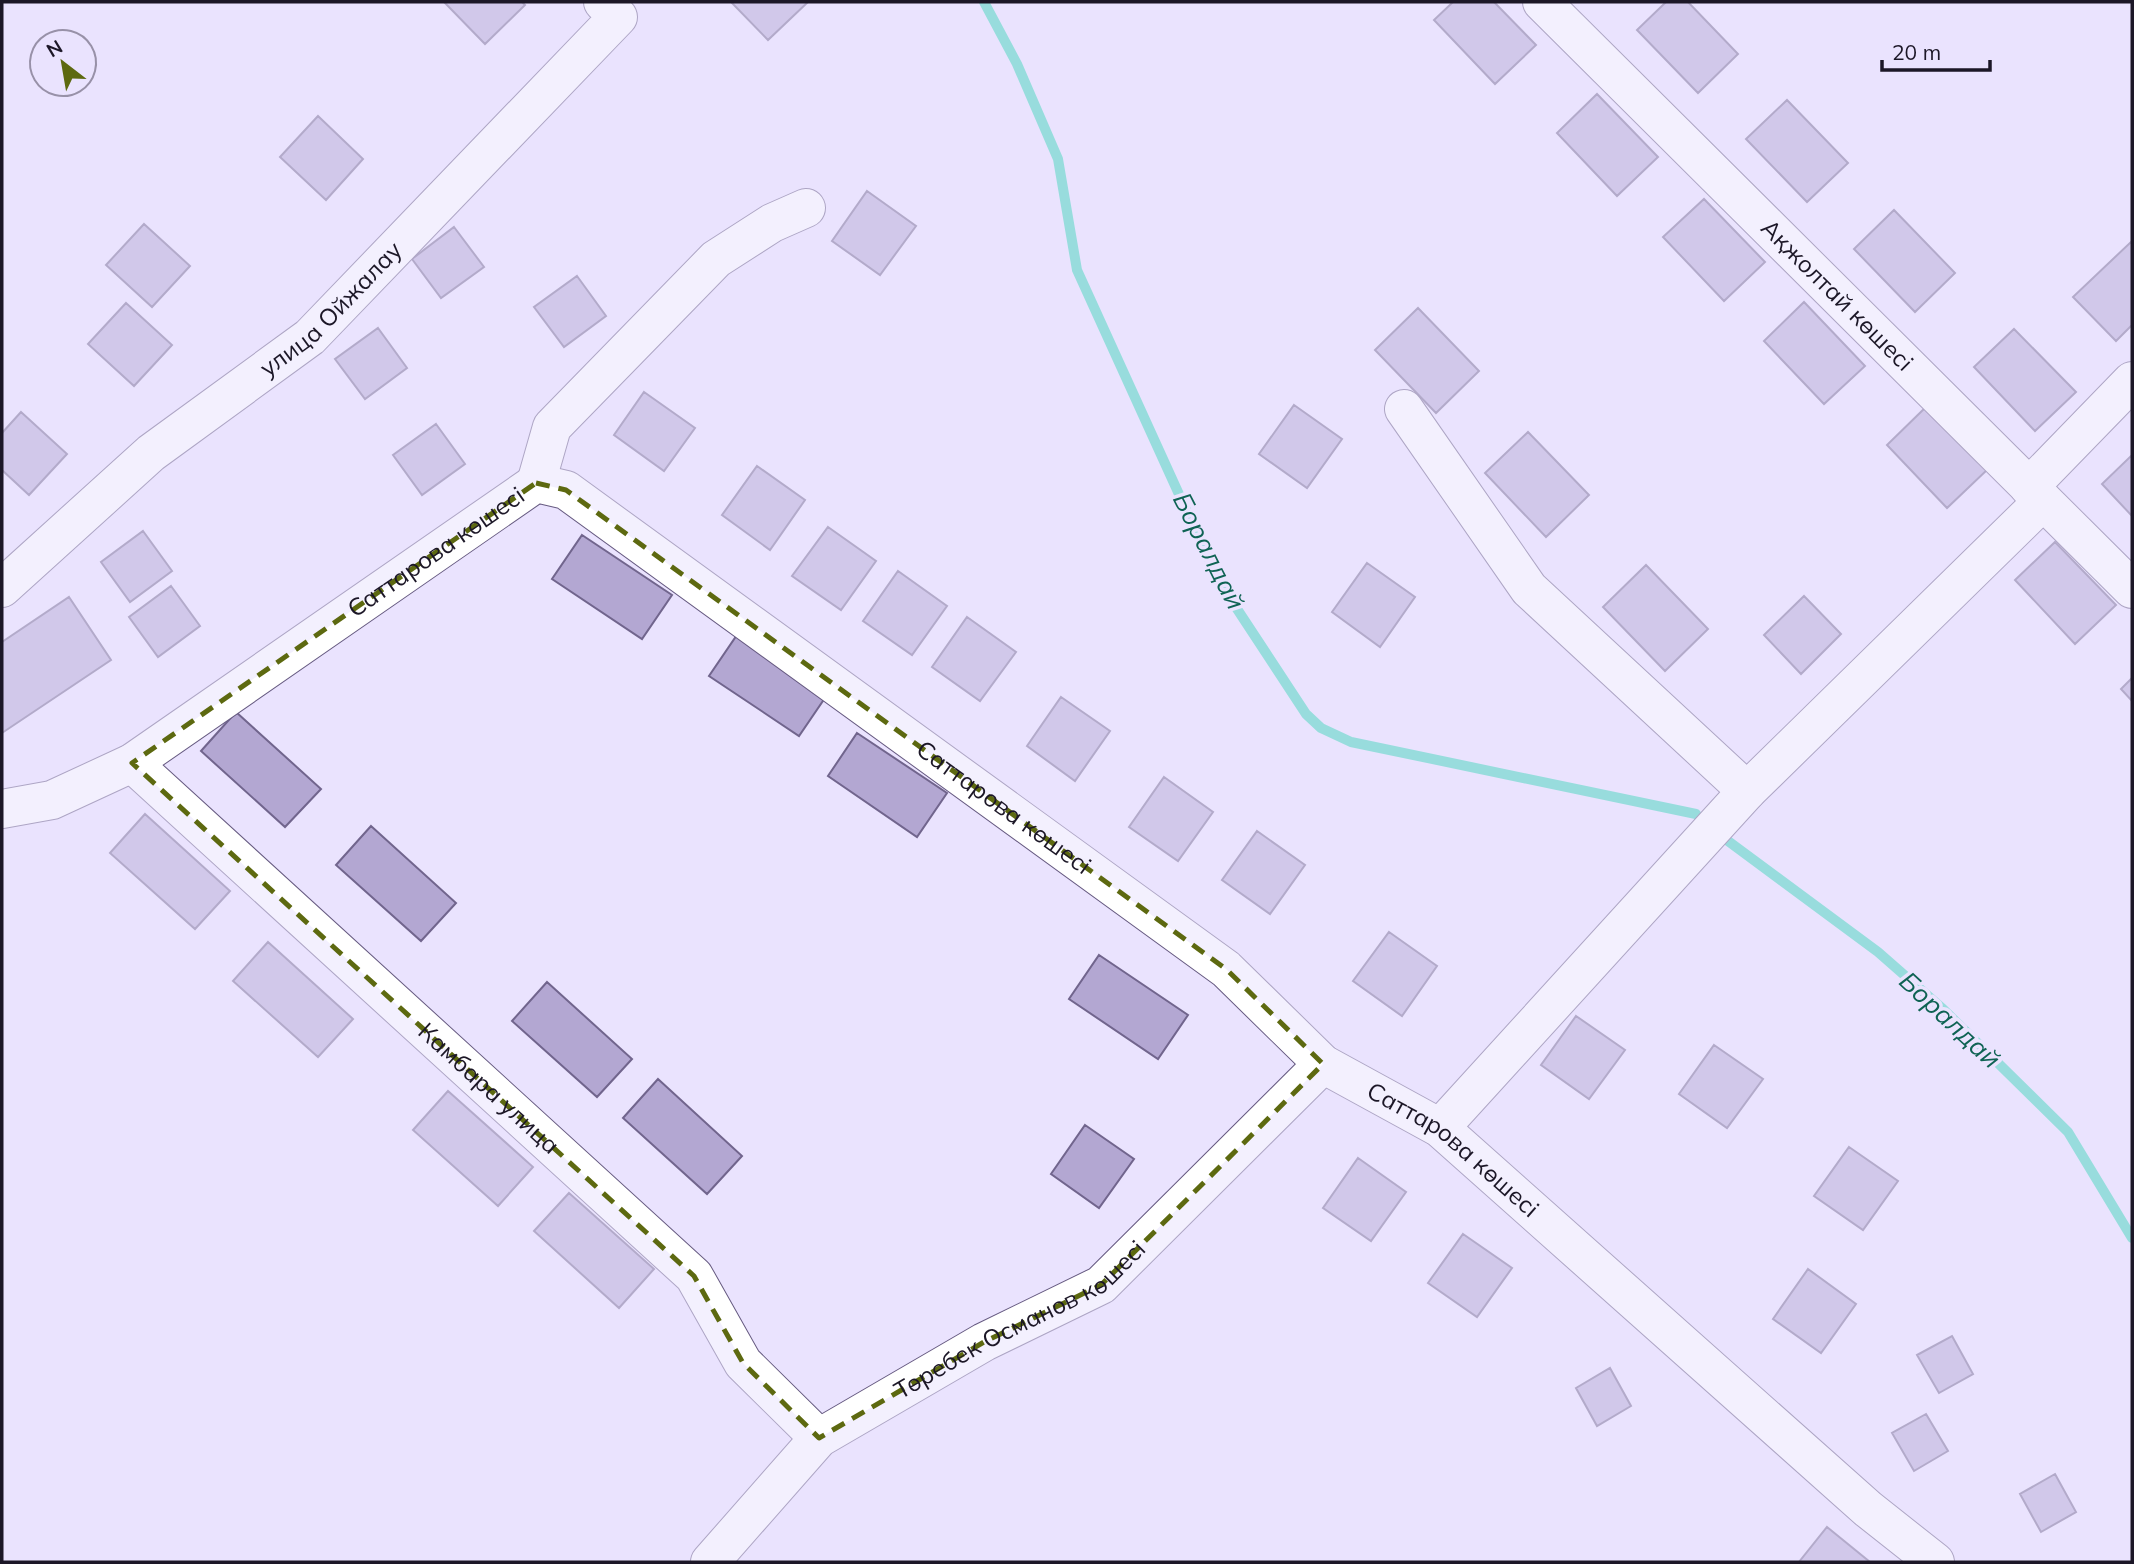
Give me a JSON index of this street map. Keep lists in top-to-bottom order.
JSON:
{
  "streets": {
    "street": [
      "Ақжолтай көшесі",
      "улица Ойжалау",
      "Саттарова көшесі",
      "Камбара улица",
      "Төребек Османов көшесі"
    ]
  },
  "crossings": [
    ["Саттарова көшесі", "Камбара улица"],
    ["Саттарова көшесі", "Төребек Османов көшесі"],
    ["Камбара улица", "Төребек Османов көшесі"]
  ],
  "water": ["Боралдай"],
  "scale_bar": "20 m",
  "north": "top left"
}
